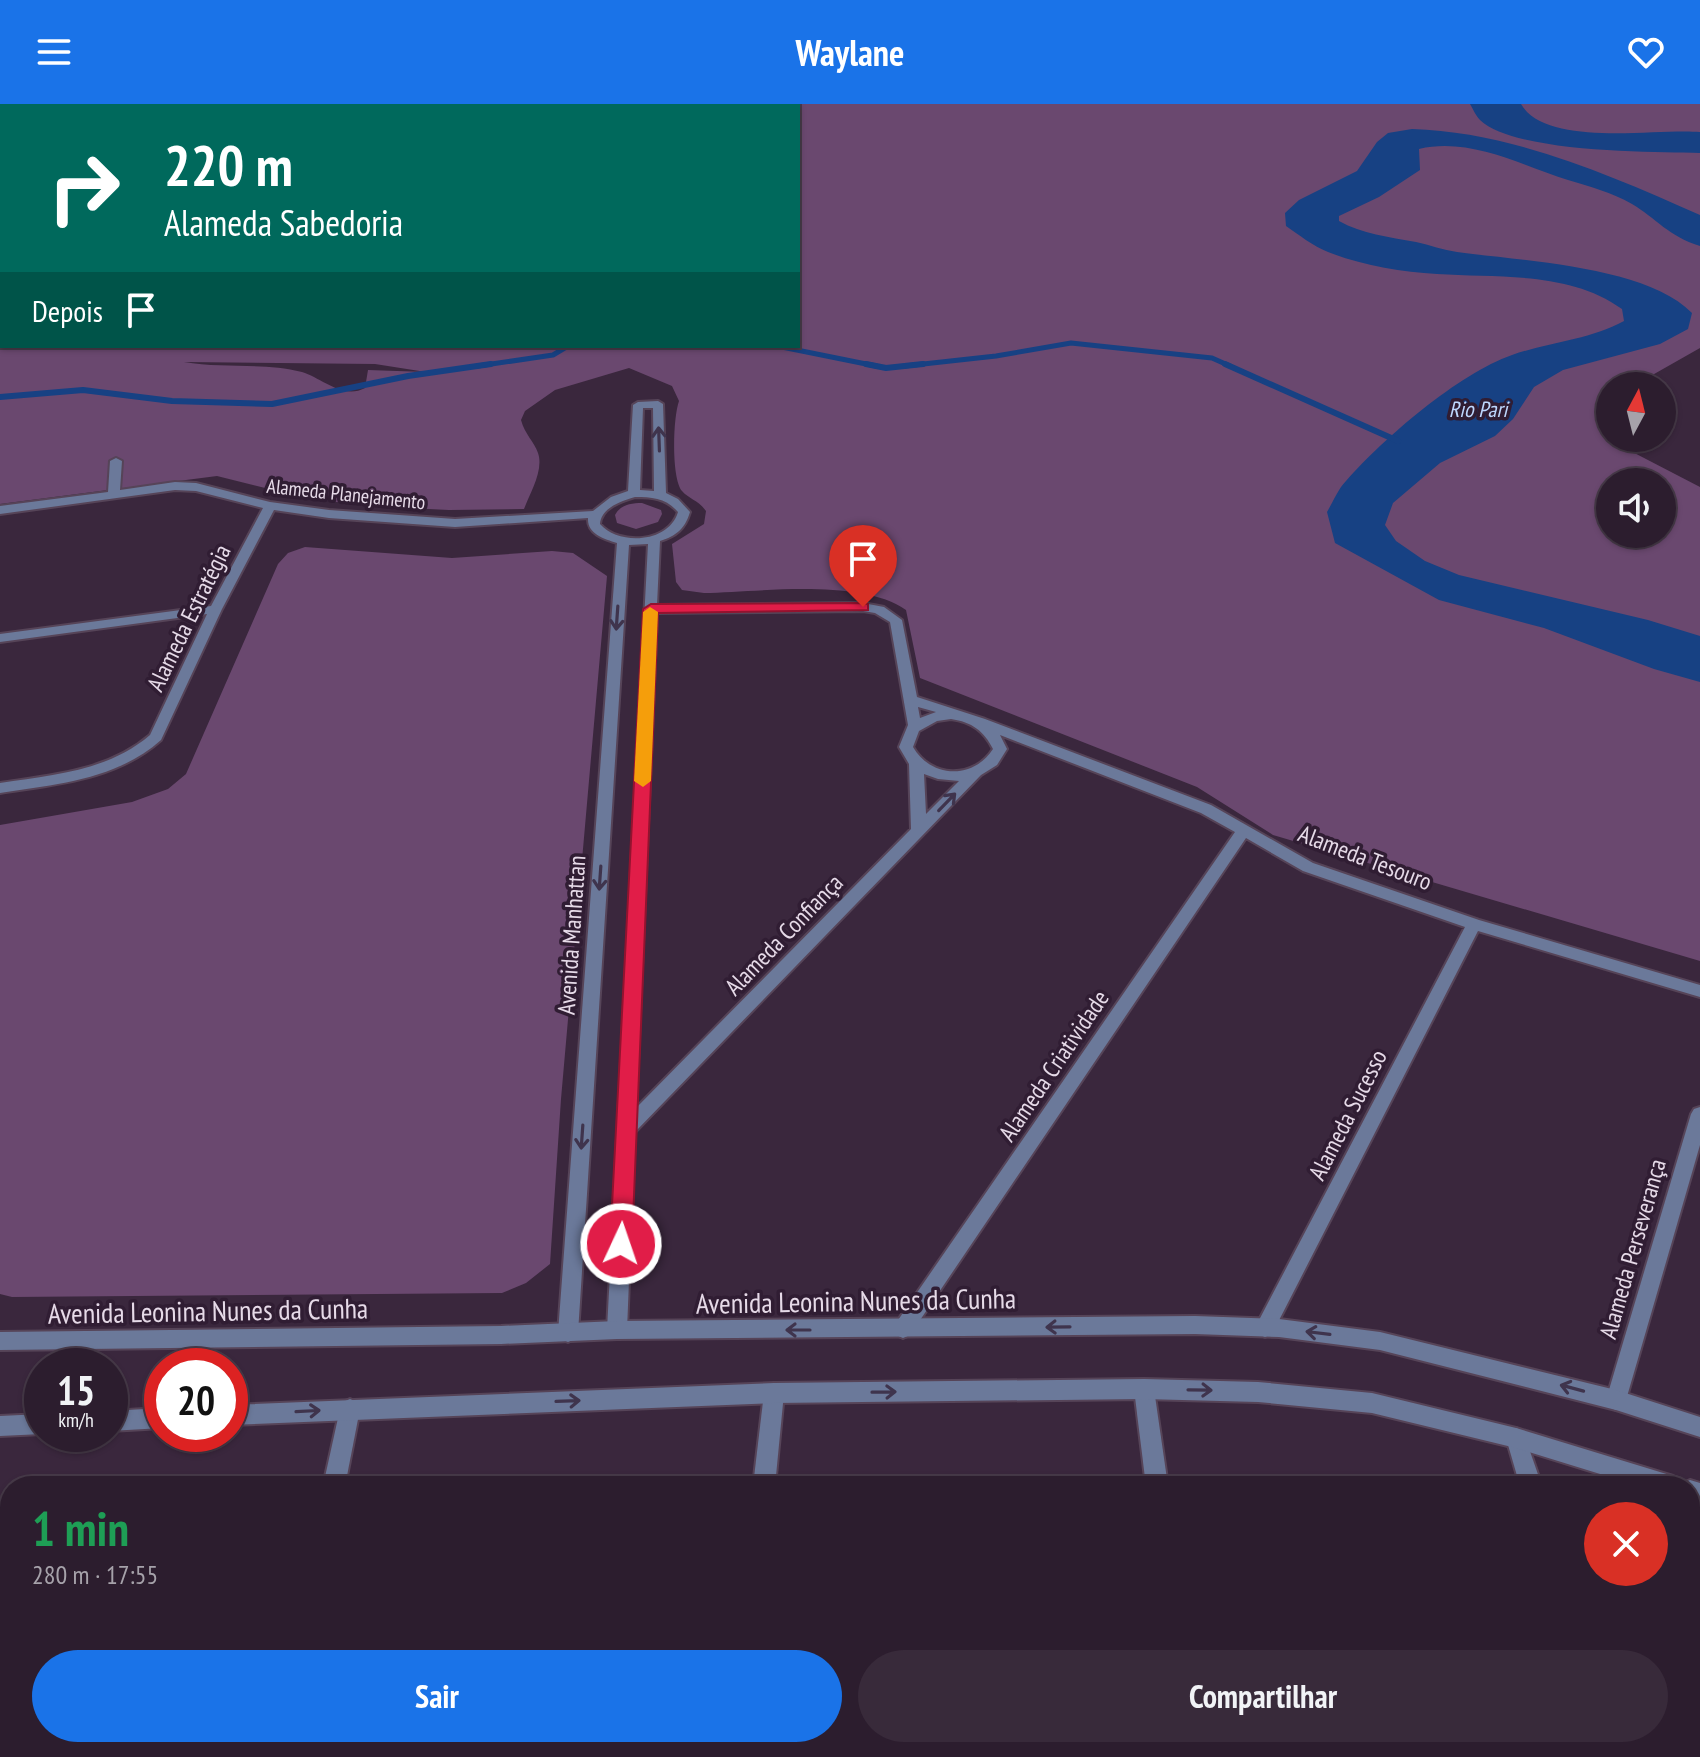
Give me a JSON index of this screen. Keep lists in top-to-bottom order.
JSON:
{
  "streets": {
    "street": [
      "Alameda Planejamento",
      "Alameda Estratégia",
      "Alameda Tesouro",
      "Avenida Manhattan",
      "Alameda Confiança",
      "Alameda Criatividade",
      "Alameda Sucesso",
      "Alameda Perseverança",
      "Avenida Leonina Nunes da Cunha"
    ]
  },
  "crossings": [
    ["Alameda Planejamento", "Alameda Estratégia"],
    ["Alameda Tesouro", "Alameda Confiança"],
    ["Alameda Tesouro", "Alameda Criatividade"],
    ["Alameda Tesouro", "Alameda Sucesso"],
    ["Avenida Manhattan", "Avenida Leonina Nunes da Cunha"],
    ["Alameda Criatividade", "Avenida Leonina Nunes da Cunha"],
    ["Alameda Sucesso", "Avenida Leonina Nunes da Cunha"],
    ["Alameda Perseverança", "Avenida Leonina Nunes da Cunha"]
  ],
  "water": ["Rio Pari"],
  "north": "top",
  "page": {
    "header": "Waylane",
    "turn": ["220 m", "Alameda Sabedoria"],
    "then": "Depois",
    "speed": "15 km/h",
    "limit": "20",
    "heading": ["1 min", "280 m · 17:55"],
    "buttons": ["Sair", "Compartilhar"]
  }
}
